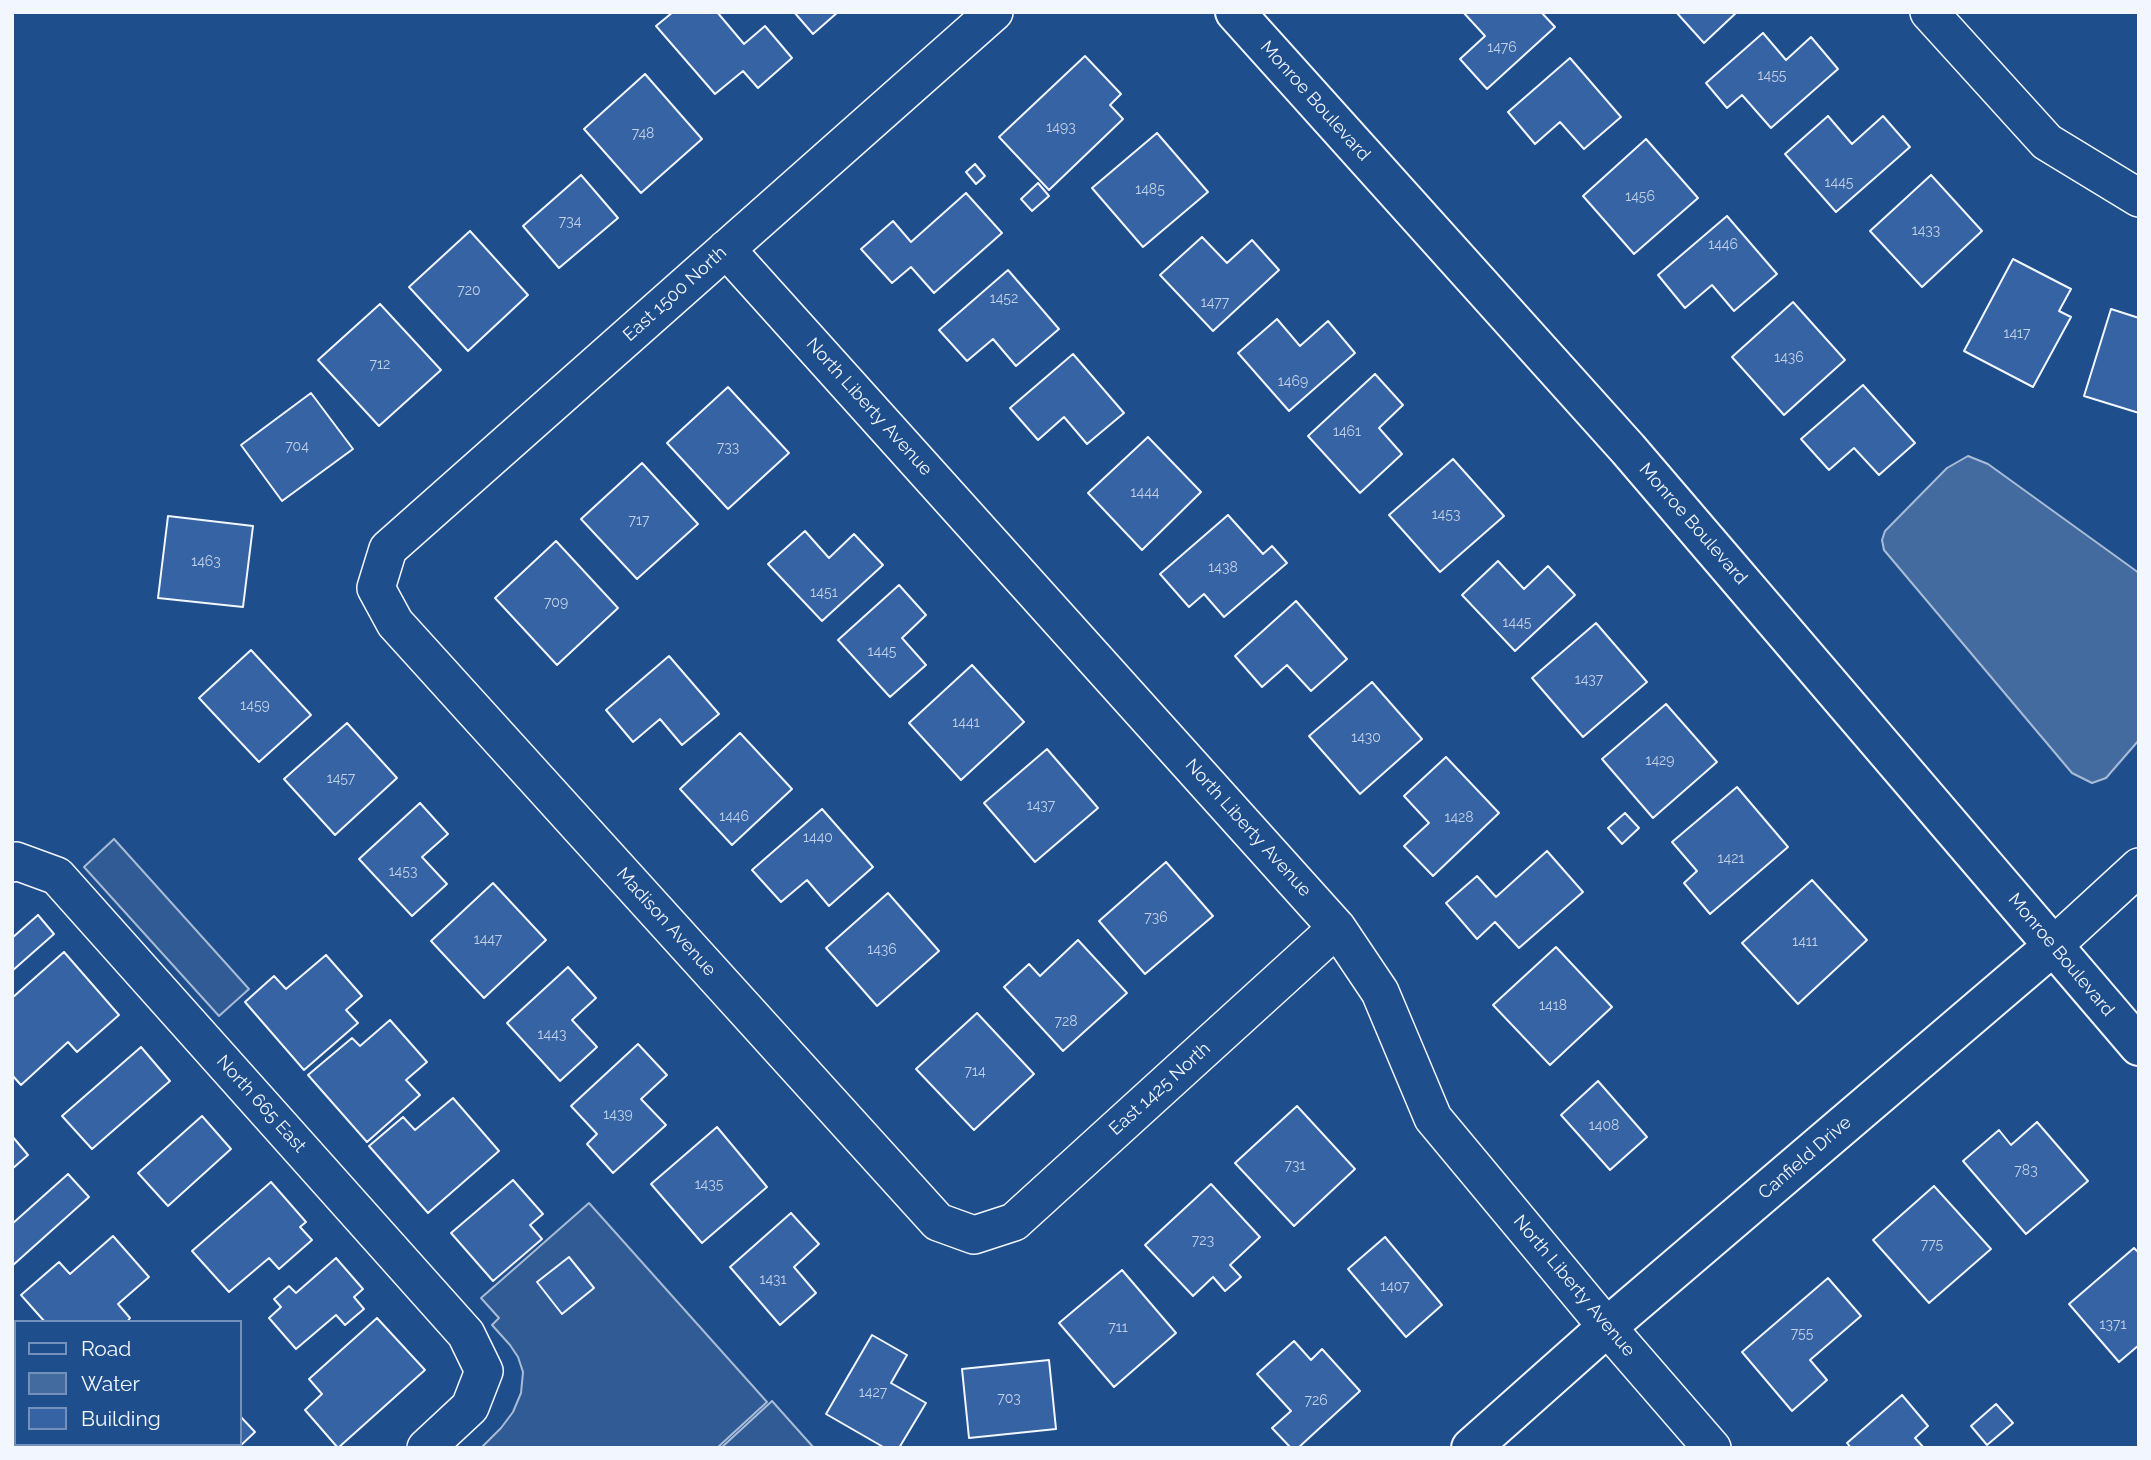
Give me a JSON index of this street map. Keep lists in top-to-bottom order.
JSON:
{
  "streets": {
    "street": [
      "Monroe Boulevard",
      "East 1500 North",
      "North Liberty Avenue",
      "Madison Avenue",
      "East 1425 North",
      "North 665 East",
      "Canfield Drive"
    ]
  },
  "crossings": [
    ["Monroe Boulevard", "Canfield Drive"],
    ["East 1500 North", "North Liberty Avenue"],
    ["East 1500 North", "Madison Avenue"],
    ["North Liberty Avenue", "East 1425 North"],
    ["North Liberty Avenue", "Canfield Drive"],
    ["Madison Avenue", "East 1425 North"]
  ],
  "house_numbers": [
    "1476",
    "1455",
    "1493",
    "748",
    "1445",
    "1485",
    "1456",
    "734",
    "1433",
    "1446",
    "720",
    "1452",
    "1477",
    "1417",
    "1436",
    "712",
    "1469",
    "1461",
    "704",
    "733",
    "1444",
    "1453",
    "717",
    "1463",
    "1438",
    "1451",
    "709",
    "1445",
    "1445",
    "1437",
    "1459",
    "1441",
    "1430",
    "1429",
    "1457",
    "1437",
    "1446",
    "1428",
    "1440",
    "1421",
    "1453",
    "736",
    "1447",
    "1411",
    "1436",
    "1418",
    "728",
    "1443",
    "714",
    "1439",
    "1408",
    "731",
    "783",
    "1435",
    "723",
    "775",
    "1431",
    "1407",
    "1371",
    "711",
    "755",
    "1427",
    "703",
    "726"
  ],
  "legend": ["Road", "Water", "Building"]
}
